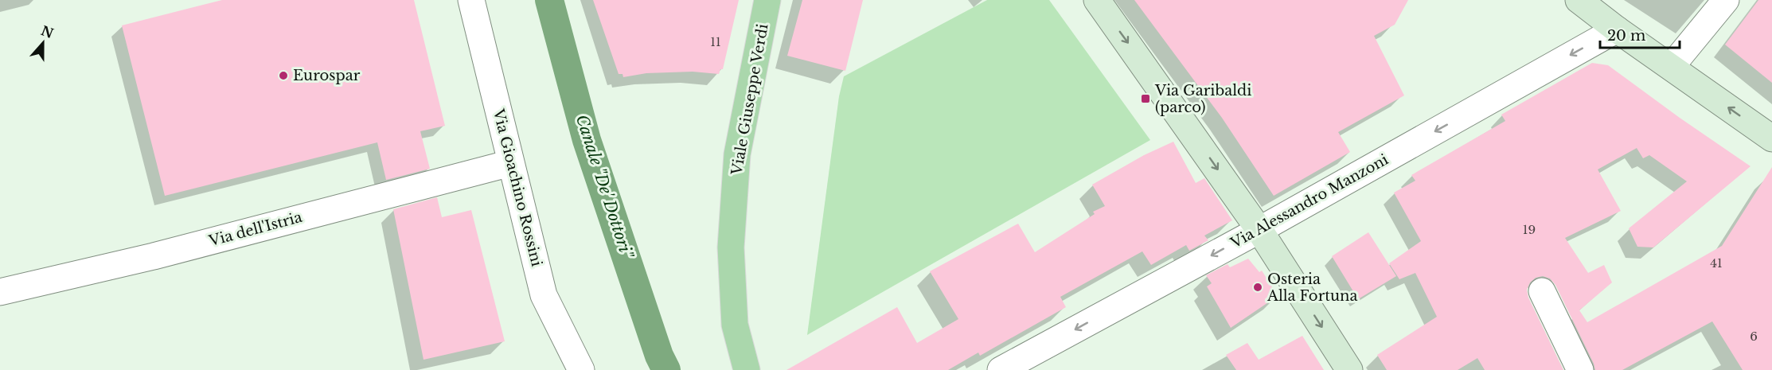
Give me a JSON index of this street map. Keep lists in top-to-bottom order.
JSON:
{
  "streets": {
    "main road": ["Viale Giuseppe Verdi"],
    "street": ["Via Gioachino Rossini", "Via Alessandro Manzoni", "Via dell'Istria"]
  },
  "crossings": [
    ["Via Gioachino Rossini", "Via dell'Istria"]
  ],
  "one_way": ["Via Alessandro Manzoni"],
  "water": ["Canale \"De' Dottori\""],
  "places": {
    "other": ["Eurospar", "Osteria Alla Fortuna"],
    "transit": ["Via Garibaldi (parco)"]
  },
  "house_numbers": [
    "11",
    "19",
    "41",
    "6"
  ],
  "scale_bar": "20 m",
  "north": "top"
}
